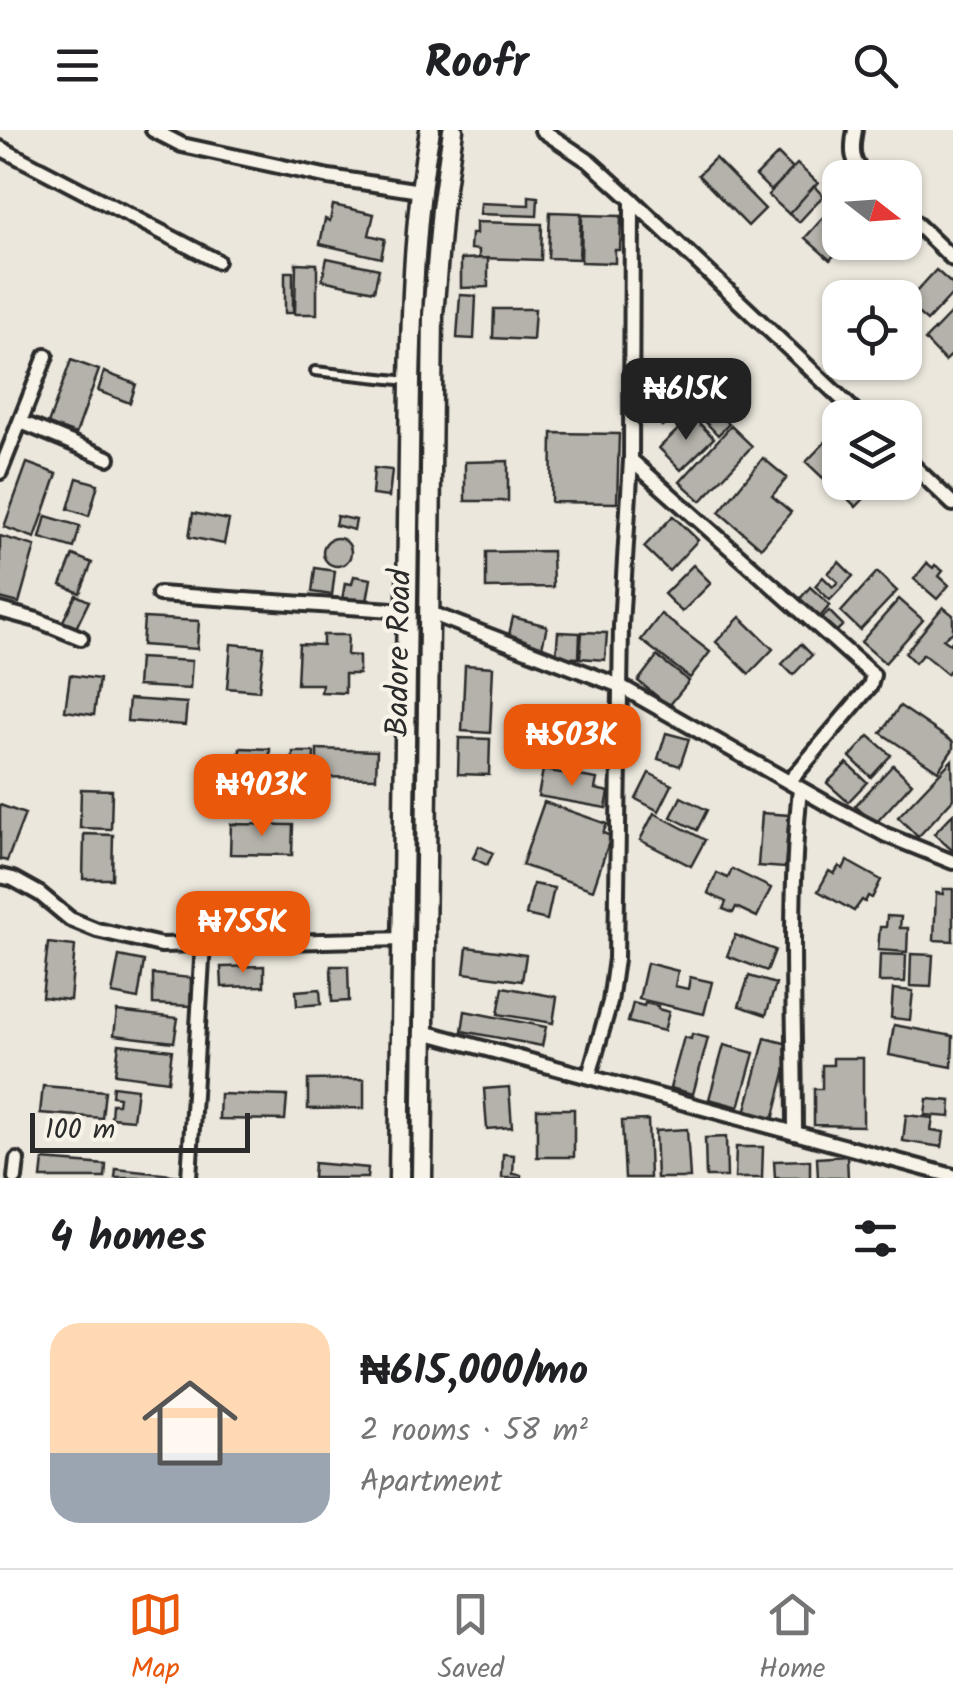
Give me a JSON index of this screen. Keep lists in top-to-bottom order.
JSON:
{
  "streets": {
    "main road": ["Badore Road"]
  },
  "scale_bar": "100 m",
  "north": "right",
  "page": {
    "header": "Roofr",
    "price": [
      "₦615K",
      "₦503K",
      "₦903K",
      "₦755K"
    ],
    "scale": "100 m",
    "heading": "4 homes",
    "list": [
      {
        "name": "₦615,000/mo",
        "note": "2 rooms · 58 m² · Apartment"
      }
    ],
    "tabs": ["Map", "Saved", "Home"]
  }
}
